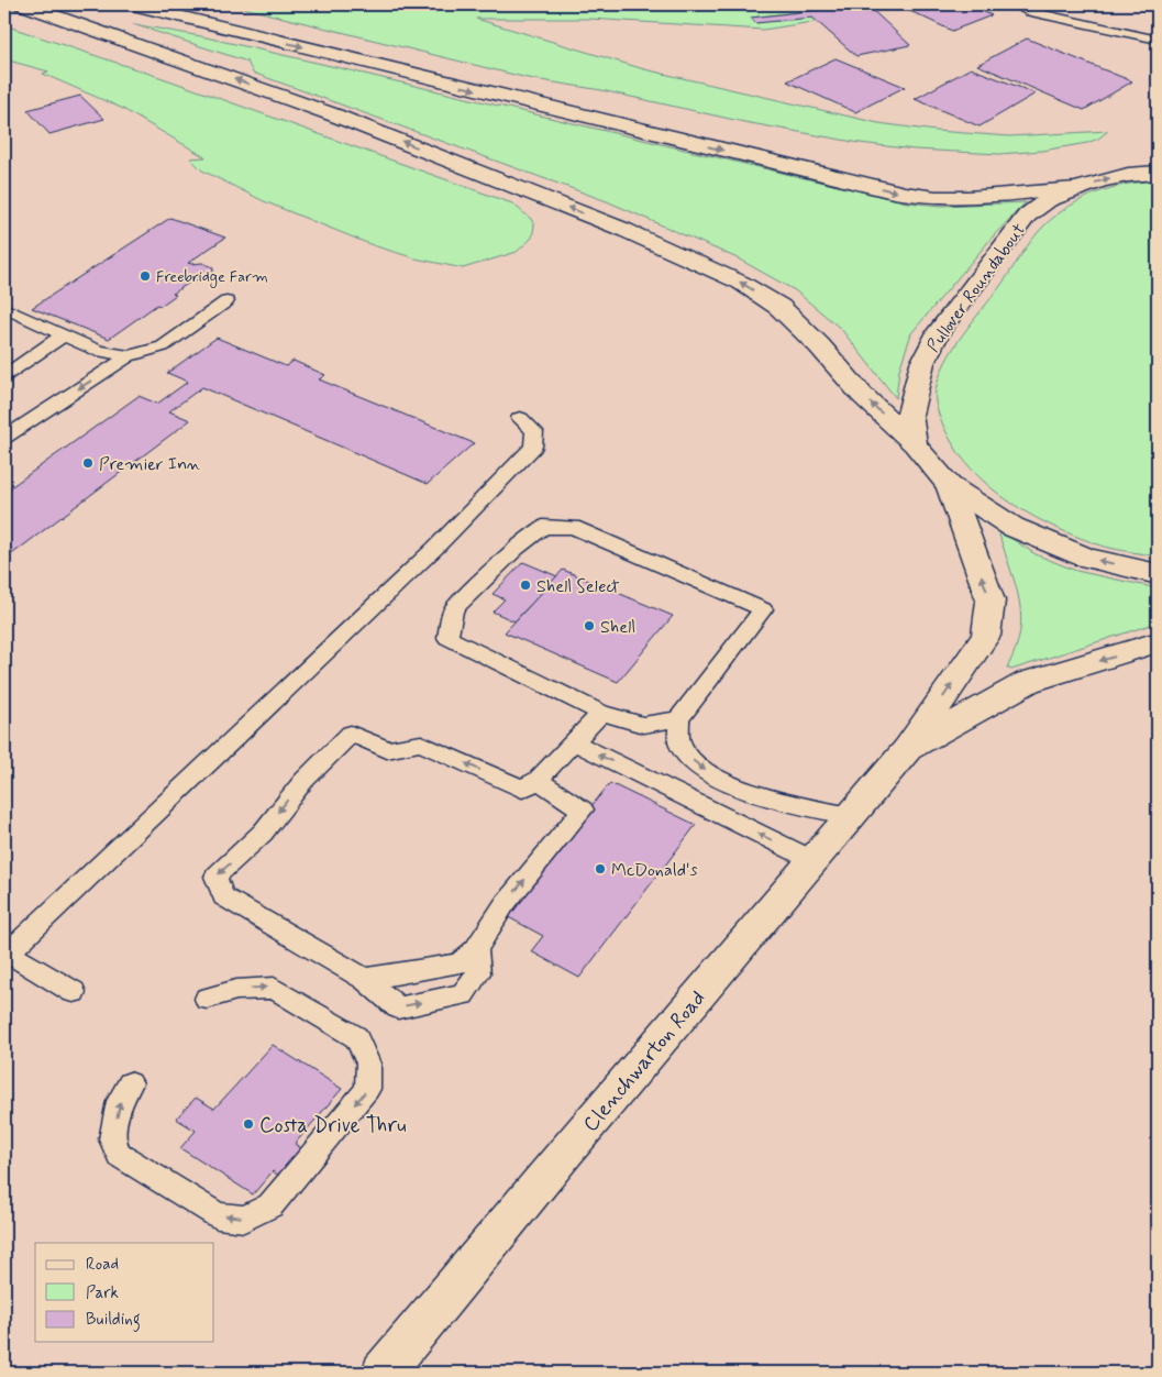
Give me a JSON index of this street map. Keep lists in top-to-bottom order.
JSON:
{
  "streets": {
    "main road": ["Pullover Roundabout", "Clenchwarton Road"]
  },
  "crossings": [
    ["Pullover Roundabout", "Clenchwarton Road"]
  ],
  "places": [
    "Freebridge Farm",
    "Premier Inn",
    "Shell Select",
    "Shell",
    "McDonald's",
    "Costa Drive Thru"
  ],
  "legend": ["Road", "Park", "Building"]
}
